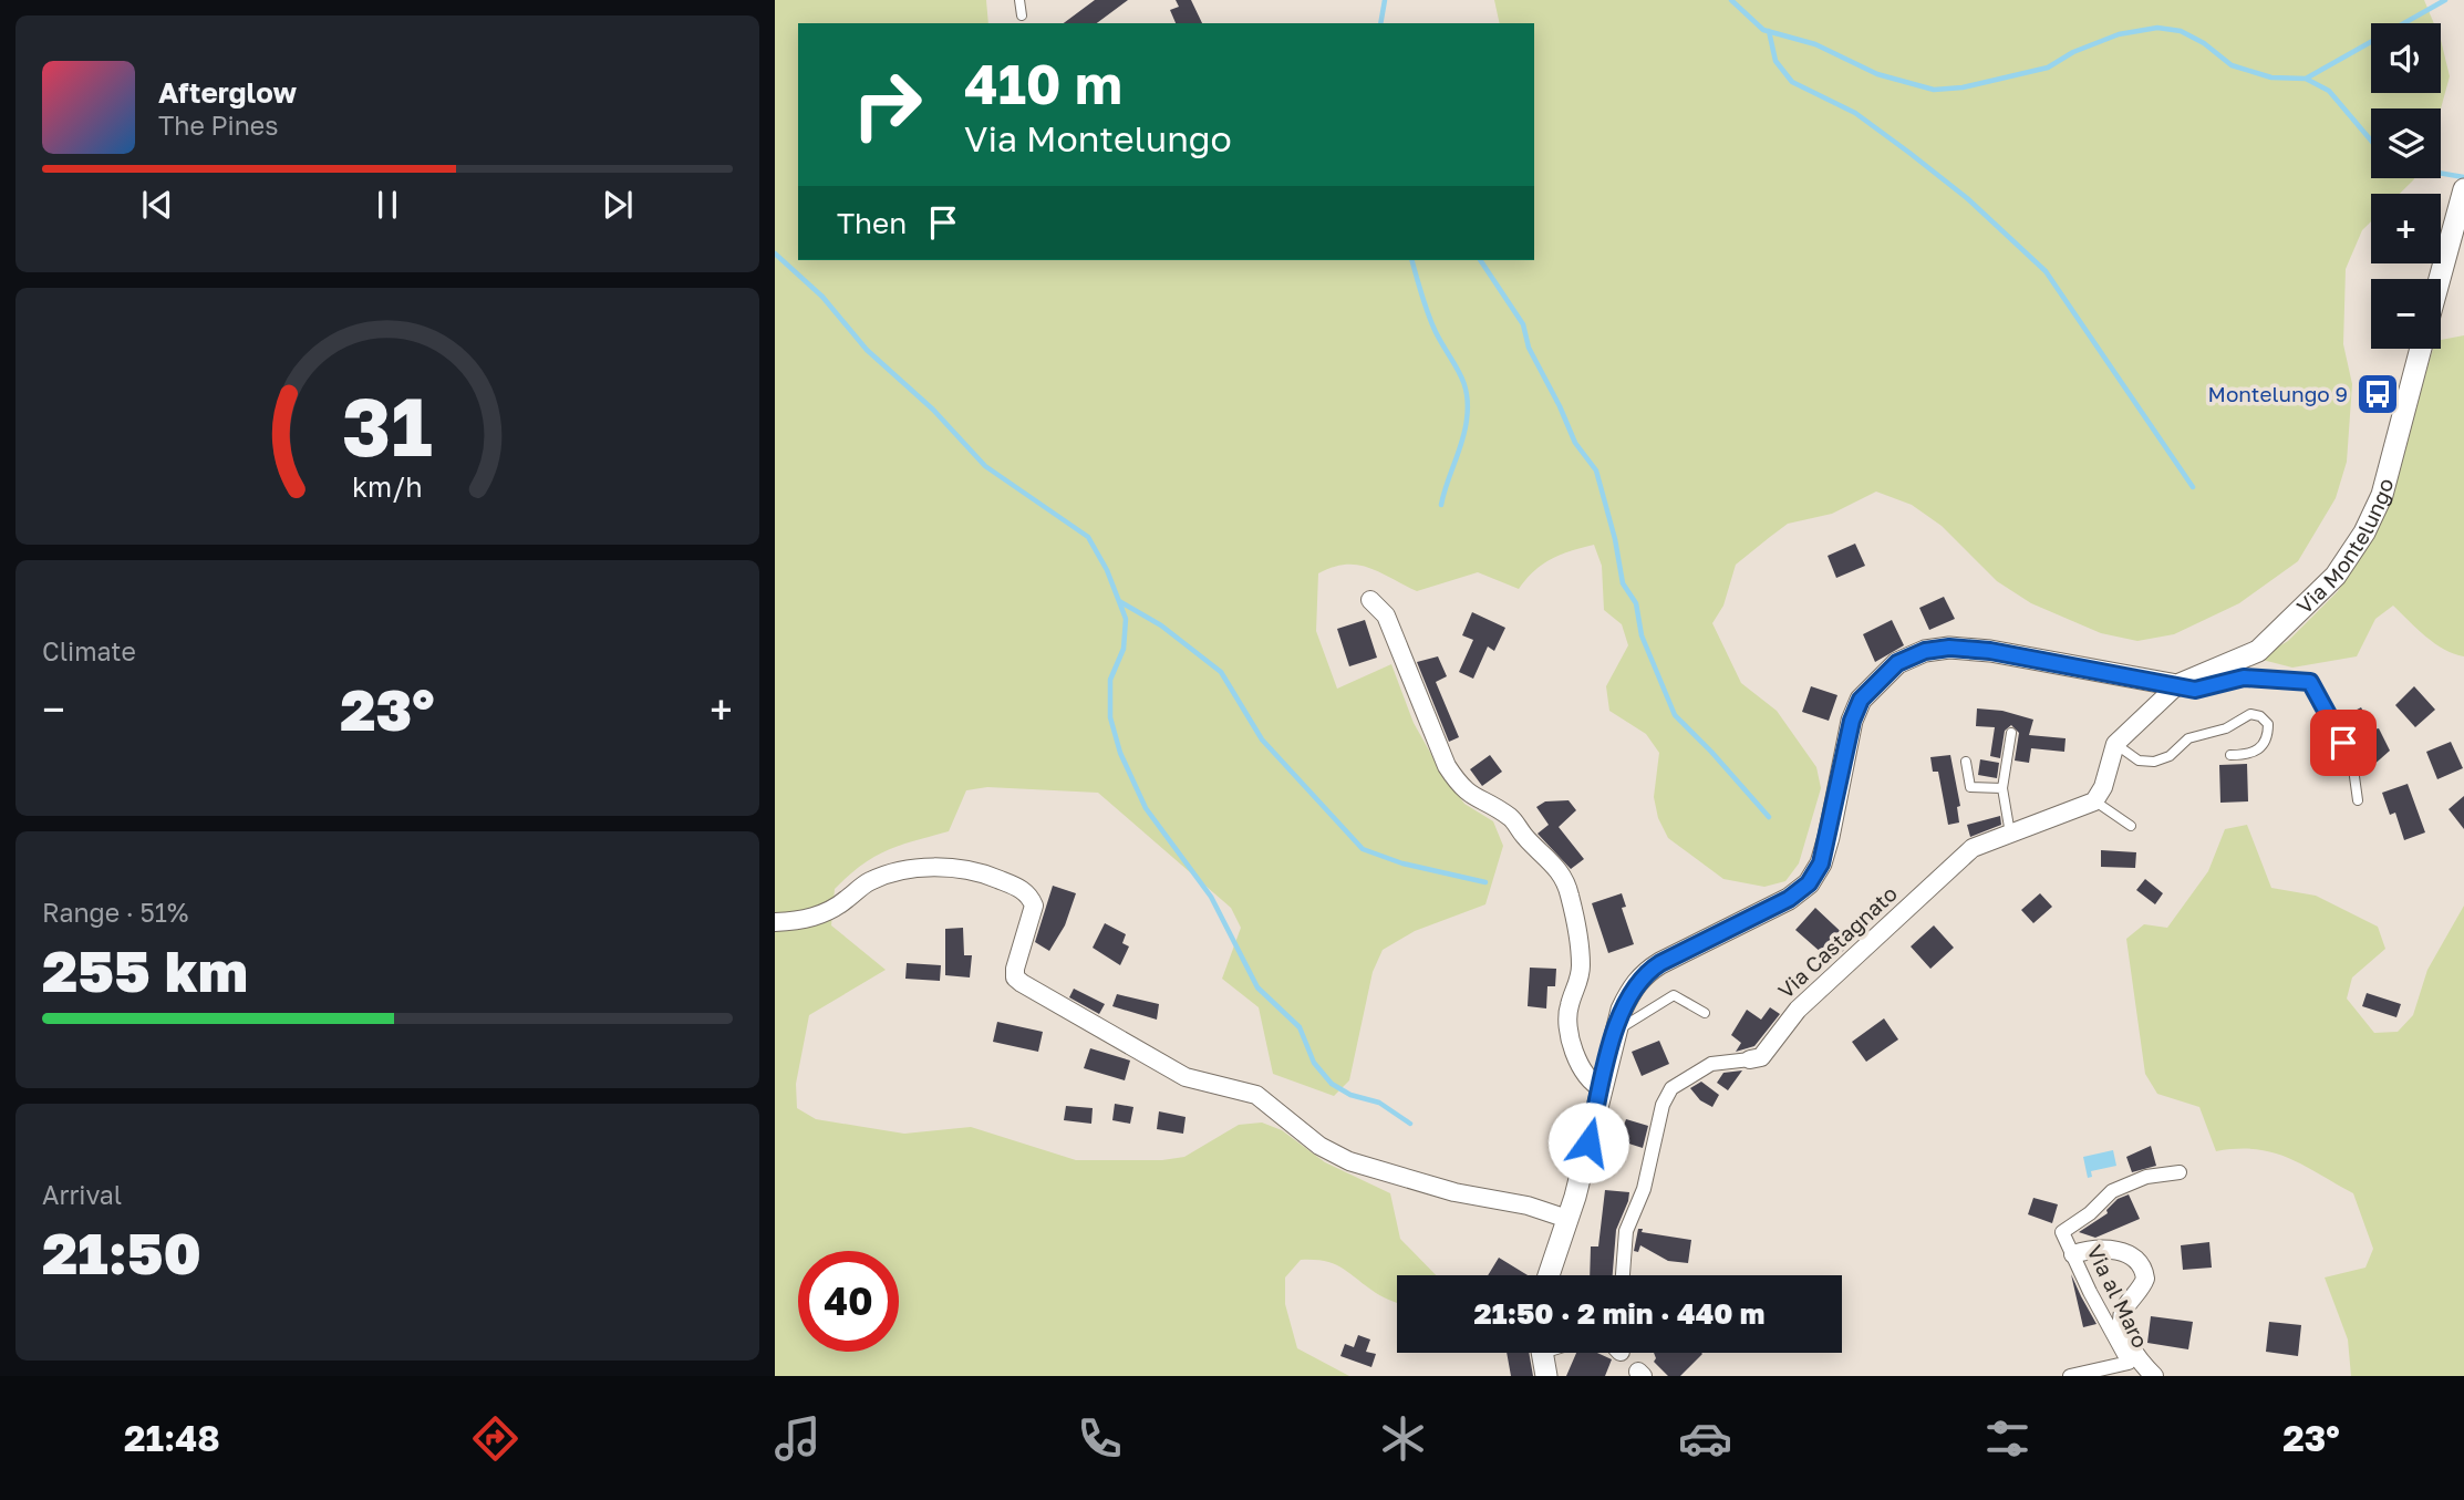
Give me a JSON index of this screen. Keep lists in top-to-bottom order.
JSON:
{
  "streets": {
    "street": ["Via Montelungo", "Via Castagnato", "Via al Maro"]
  },
  "places": {
    "bus stop": ["Montelungo 9"]
  },
  "page": {
    "map_buttons": ["+", "−"],
    "turn": ["410 m", "Via Montelungo"],
    "song": ["Afterglow", "The Pines"],
    "then": "Then",
    "tile": [
      "Climate",
      ["Range · 51%", "255 km"],
      ["Arrival", "21:50"]
    ],
    "heat": ["−", "23°", "+"],
    "limit": "40",
    "trip": "21:50 · 2 min · 440 m",
    "tabs": ["21:48", "23°"],
    "gauge": ["31", "km/h"]
  }
}
